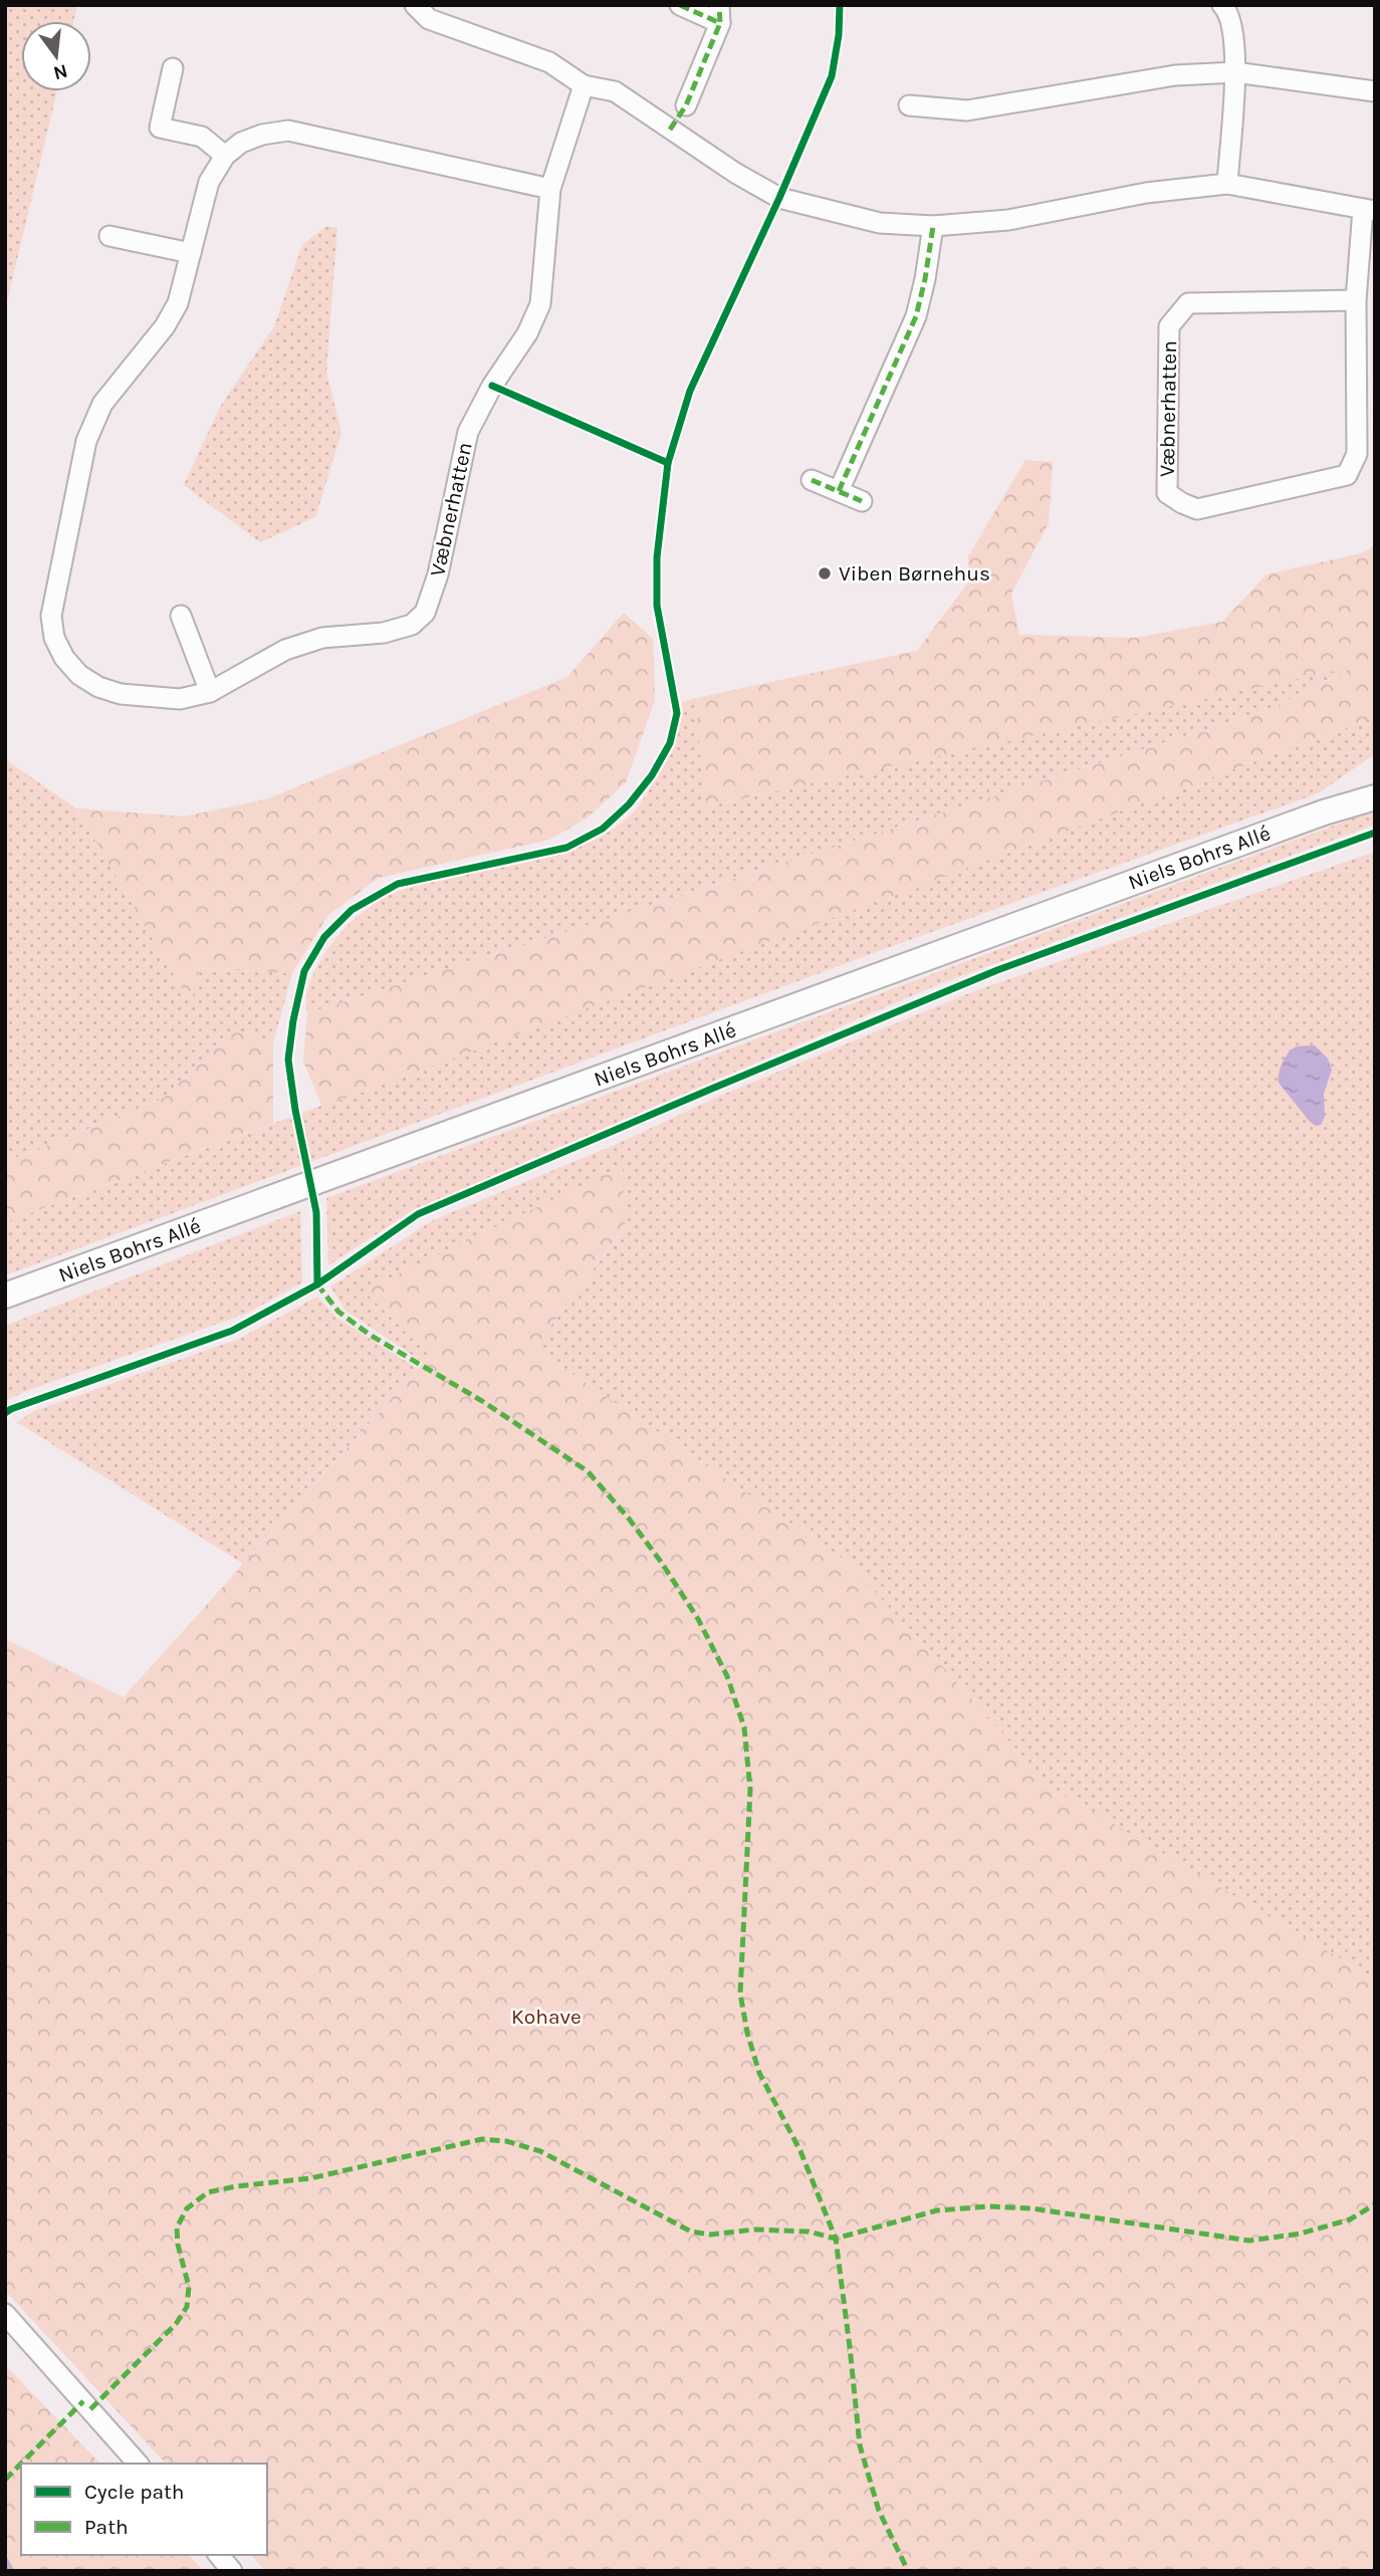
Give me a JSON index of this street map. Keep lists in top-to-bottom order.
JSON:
{
  "streets": {
    "street": ["Væbnerhatten", "Niels Bohrs Allé"]
  },
  "parks": ["Kohave"],
  "places": ["Viben Børnehus"],
  "legend": ["Cycle path", "Path"],
  "north": "bottom"
}
